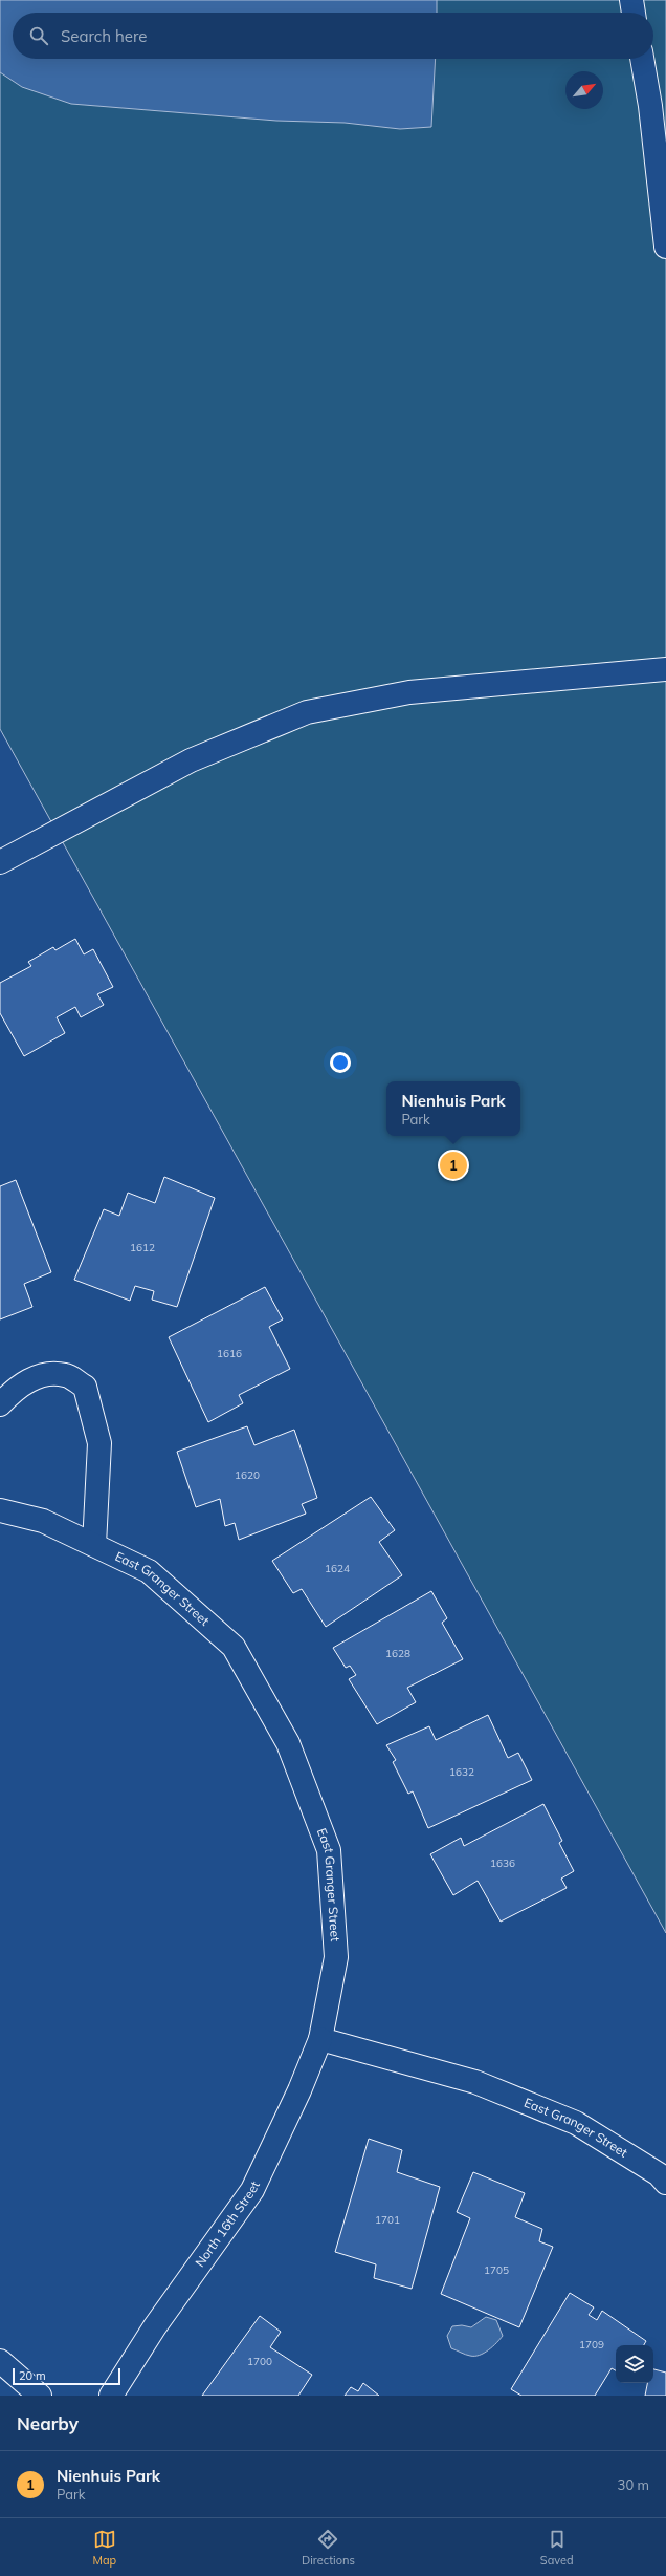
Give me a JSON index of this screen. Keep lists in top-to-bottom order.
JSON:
{
  "streets": {
    "street": ["East Granger Street", "North 16th Street"]
  },
  "crossings": [
    ["East Granger Street", "North 16th Street"]
  ],
  "house_numbers": [
    "1612",
    "1616",
    "1620",
    "1624",
    "1628",
    "1632",
    "1636",
    "1701",
    "1705",
    "1709",
    "1700"
  ],
  "scale_bar": "20 m",
  "north": "top right",
  "page": {
    "search": "Search here",
    "popup": ["Nienhuis Park", "Park"],
    "pins": "1",
    "scale": "20 m",
    "heading": "Nearby",
    "list": [
      {
        "mark": "1",
        "name": "Nienhuis Park",
        "note": "Park",
        "value": "30 m"
      }
    ],
    "nav": ["Map", "Directions", "Saved"]
  }
}
